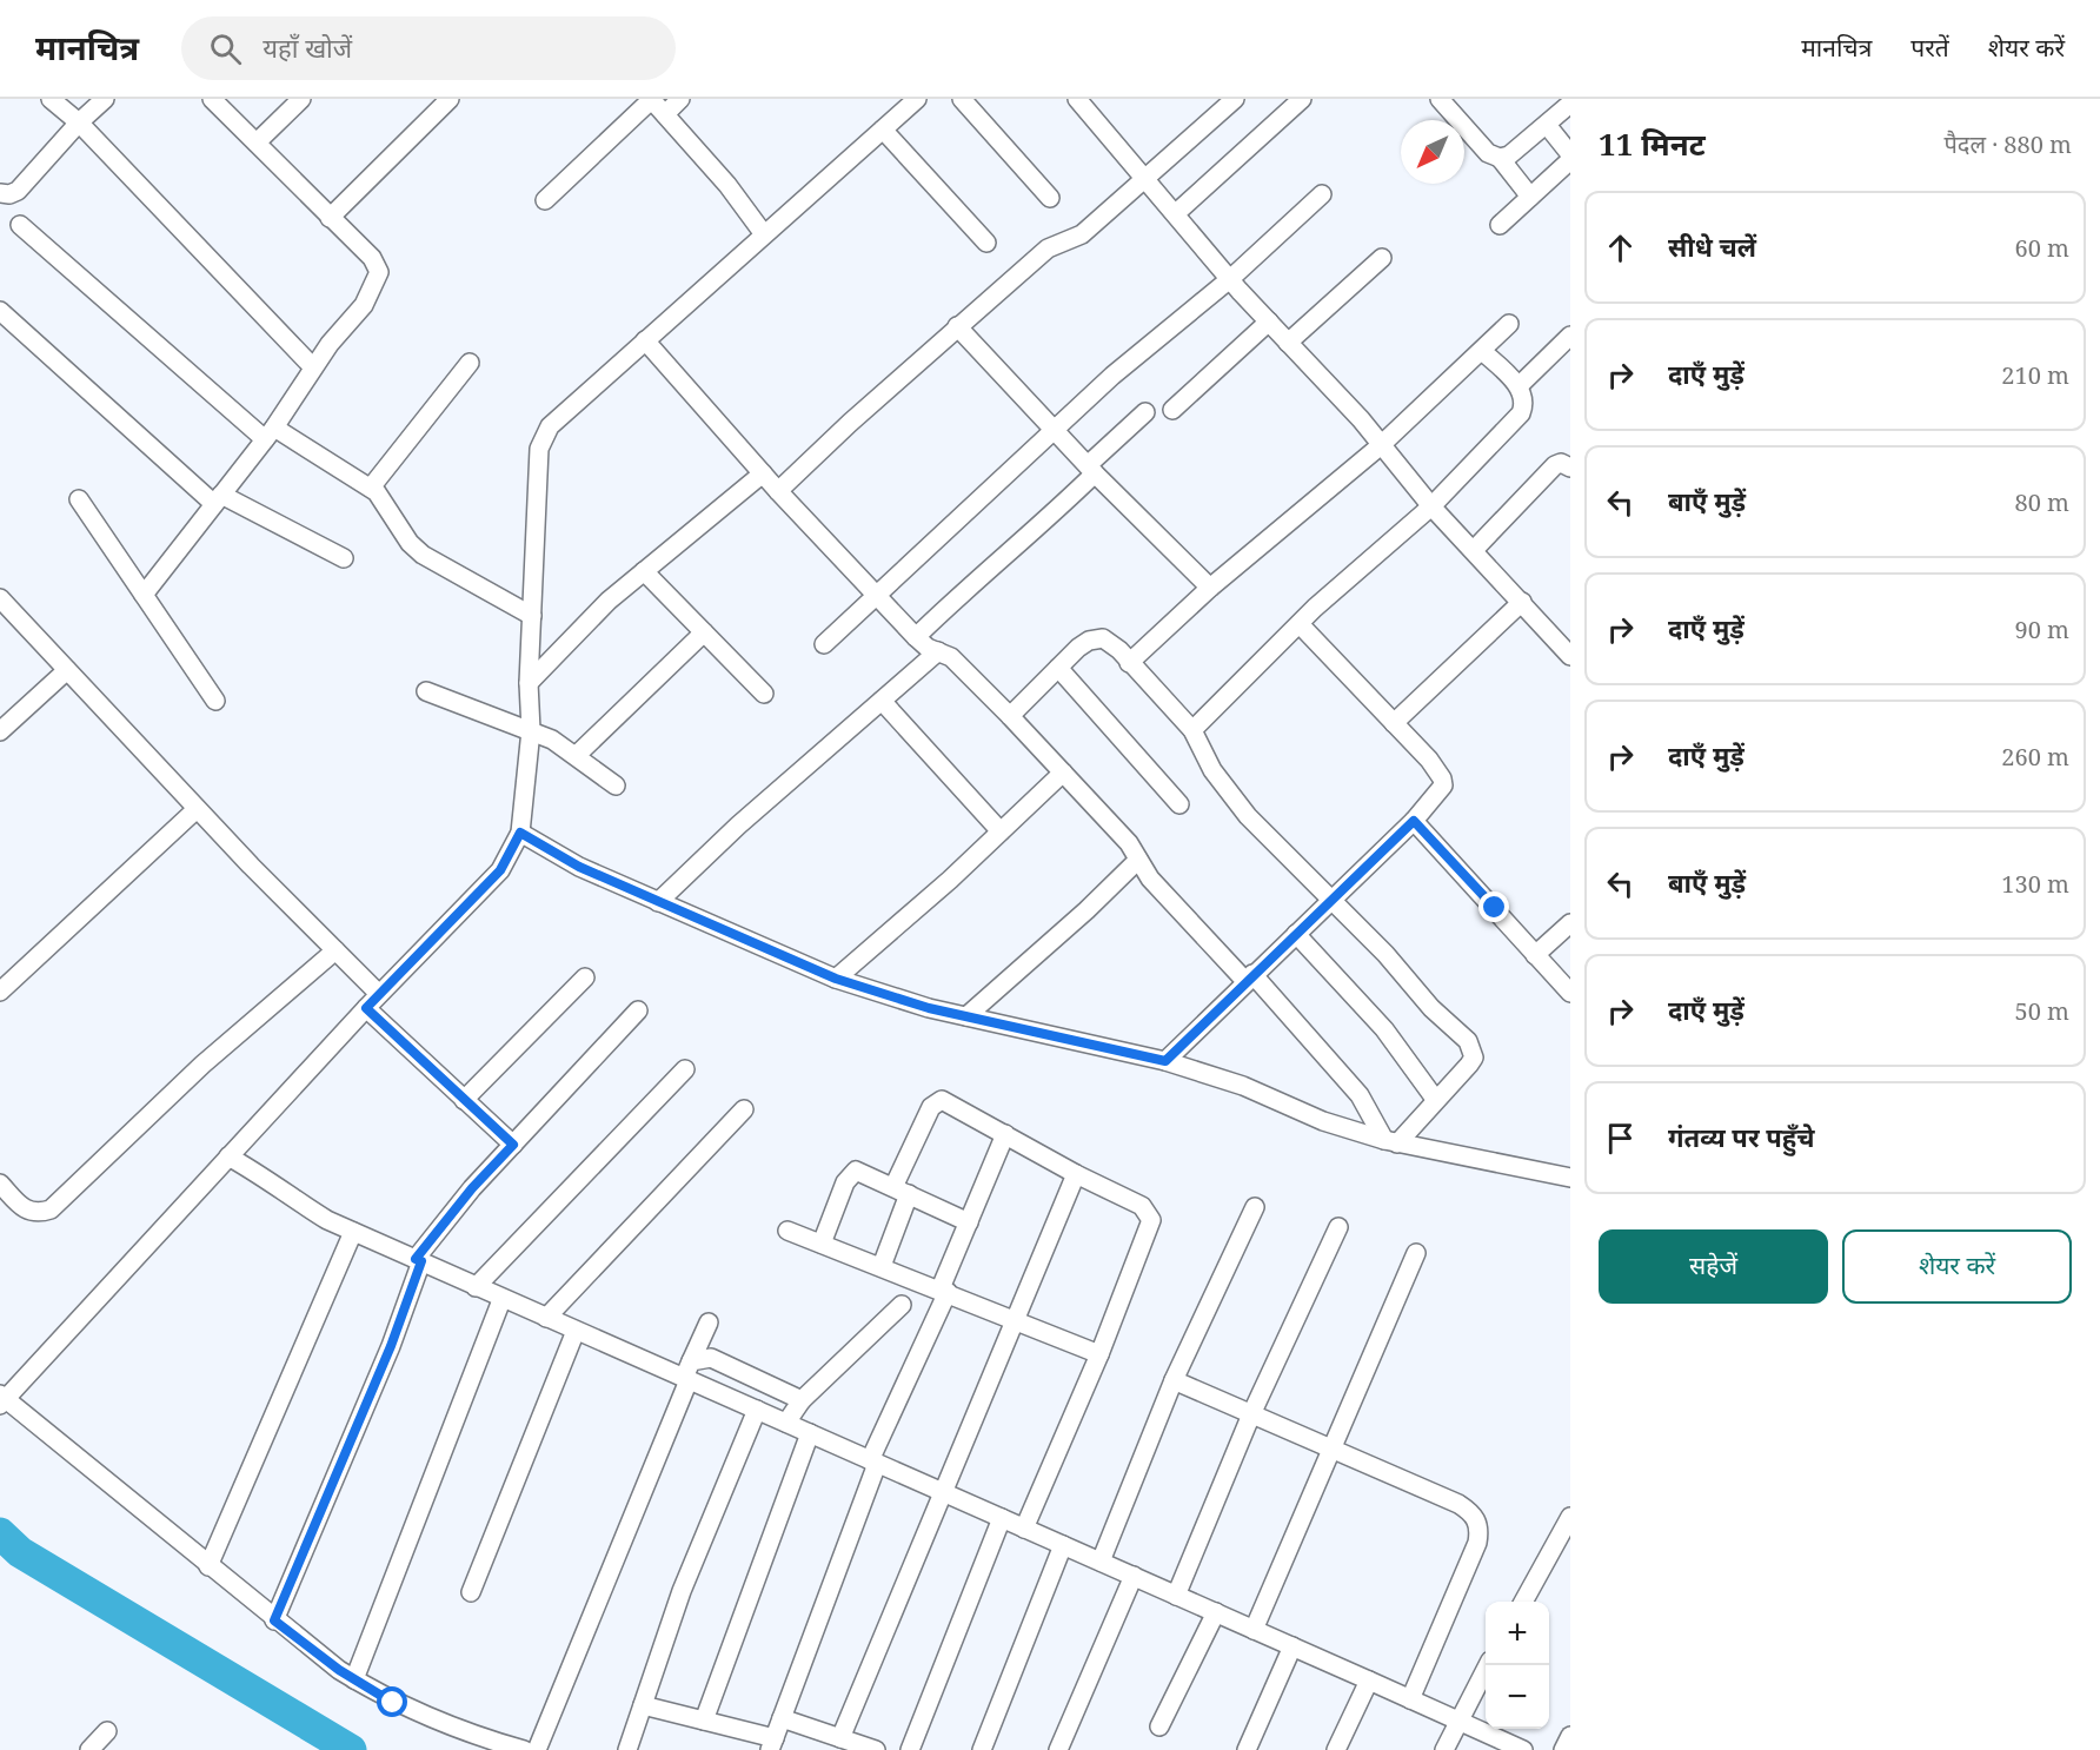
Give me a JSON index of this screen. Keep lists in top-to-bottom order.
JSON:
{
  "north": "bottom left",
  "page": {
    "header": "मानचित्र",
    "search": "यहाँ खोजें",
    "nav": ["मानचित्र", "परतें", "शेयर करें"],
    "heading": ["11 मिनट", "पैदल · 880 m"],
    "list": [
      ["सीधे चलें", "60 m"],
      ["दाएँ मुड़ें", "210 m"],
      ["बाएँ मुड़ें", "80 m"],
      ["दाएँ मुड़ें", "90 m"],
      ["दाएँ मुड़ें", "260 m"],
      ["बाएँ मुड़ें", "130 m"],
      ["दाएँ मुड़ें", "50 m"],
      "गंतव्य पर पहुँचे"
    ],
    "buttons": ["सहेजें", "शेयर करें"],
    "map_buttons": ["+", "−"]
  }
}
